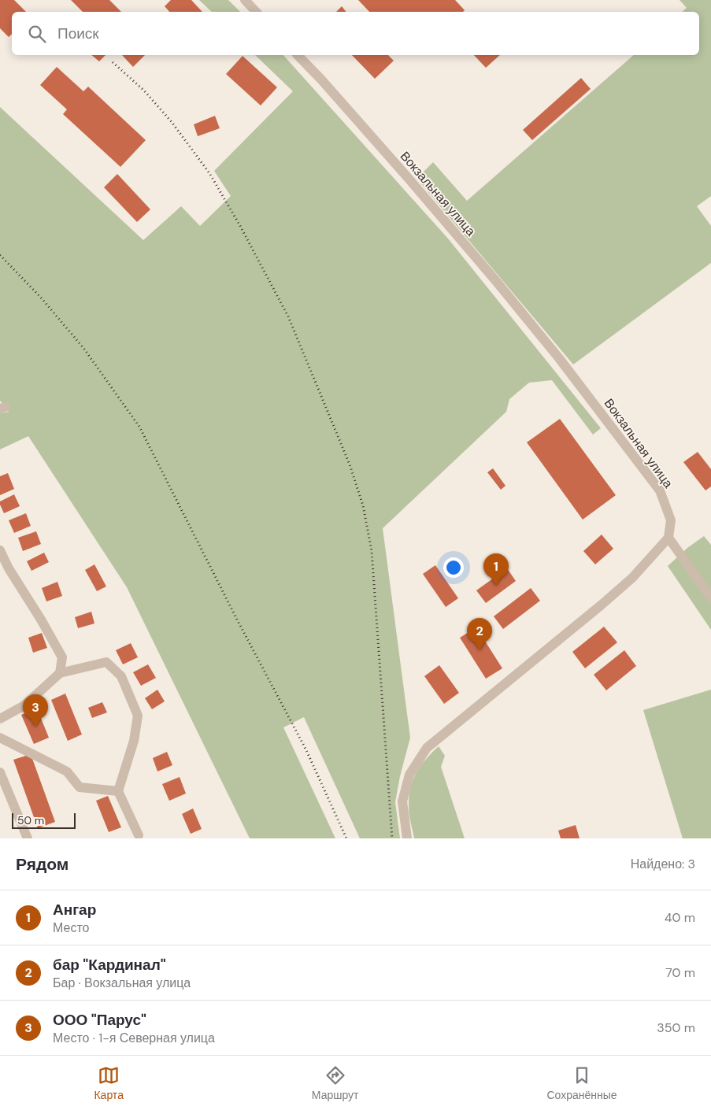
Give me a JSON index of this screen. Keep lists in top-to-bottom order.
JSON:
{
  "streets": {
    "street": ["Вокзальная улица"]
  },
  "scale_bar": "50 m",
  "page": {
    "search": "Поиск",
    "pins": ["1", "2", "3"],
    "scale": "50 m",
    "heading": ["Рядом", "Найдено: 3"],
    "list": [
      {
        "mark": "1",
        "name": "Ангар",
        "note": "Место",
        "value": "40 m"
      },
      {
        "mark": "2",
        "name": "бар \"Кардинал\"",
        "note": "Бар · Вокзальная улица",
        "value": "70 m"
      },
      {
        "mark": "3",
        "name": "ООО \"Парус\"",
        "note": "Место · 1-я Северная улица",
        "value": "350 m"
      }
    ],
    "nav": ["Карта", "Маршрут", "Сохранённые"]
  }
}
